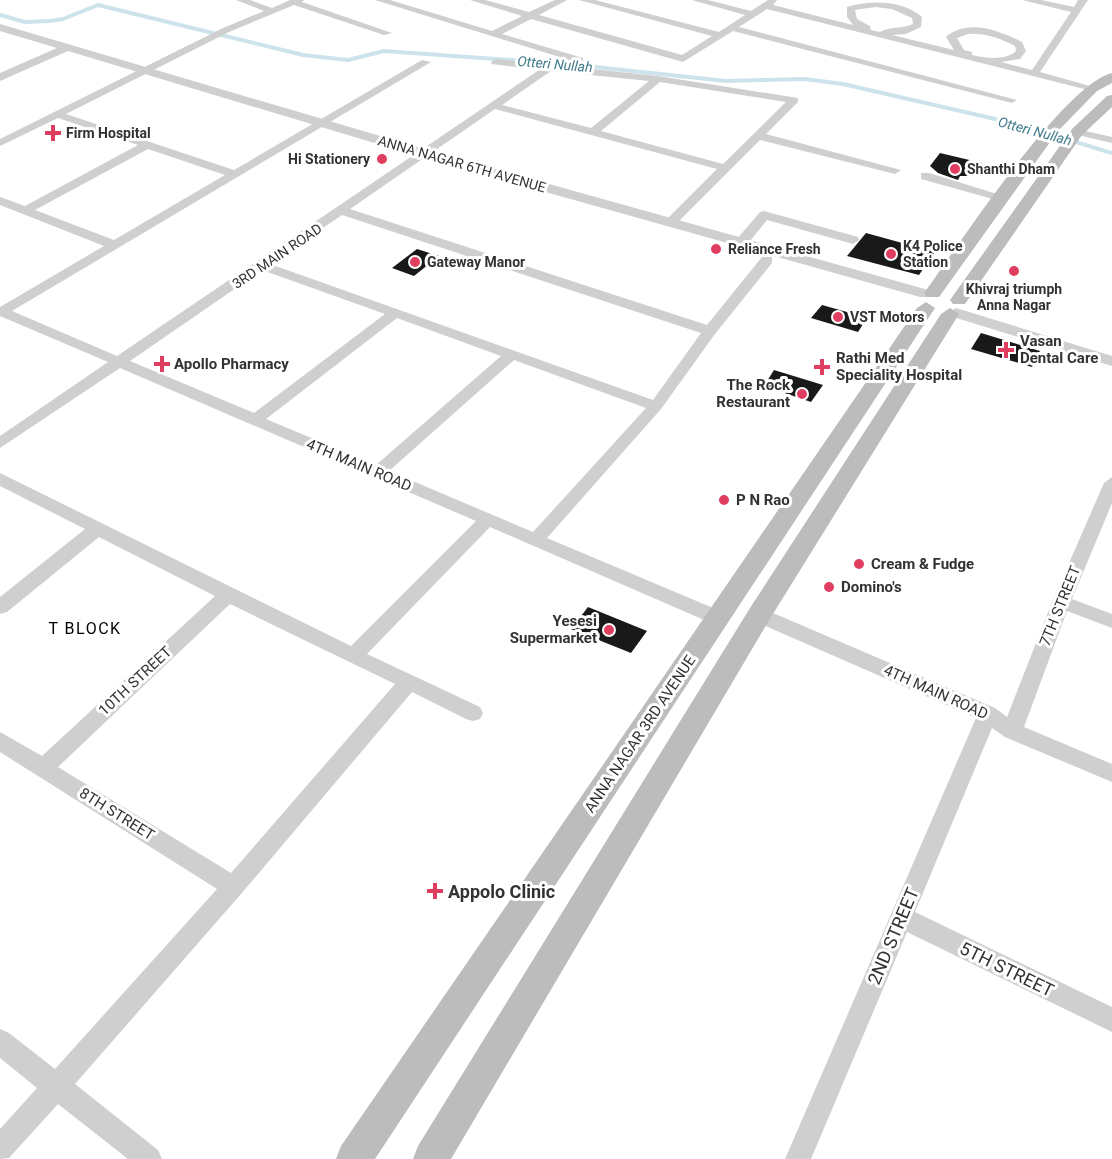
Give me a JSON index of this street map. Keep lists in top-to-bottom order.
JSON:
{
  "streets": {
    "main road": ["ANNA NAGAR 3RD AVENUE"],
    "street": [
      "ANNA NAGAR 6TH AVENUE",
      "3RD MAIN ROAD",
      "4TH MAIN ROAD",
      "7TH STREET",
      "10TH STREET",
      "8TH STREET",
      "2ND STREET",
      "5TH STREET"
    ]
  },
  "crossings": [
    ["ANNA NAGAR 6TH AVENUE", "3RD MAIN ROAD"],
    ["ANNA NAGAR 6TH AVENUE", "ANNA NAGAR 3RD AVENUE"],
    ["3RD MAIN ROAD", "4TH MAIN ROAD"],
    ["4TH MAIN ROAD", "7TH STREET"],
    ["4TH MAIN ROAD", "ANNA NAGAR 3RD AVENUE"],
    ["4TH MAIN ROAD", "2ND STREET"],
    ["10TH STREET", "8TH STREET"],
    ["2ND STREET", "5TH STREET"]
  ],
  "districts": ["T BLOCK"],
  "water": ["Otteri Nullah"],
  "places": {
    "health": [
      "Firm Hospital",
      "Vasan Dental Care",
      "Apollo Pharmacy",
      "Rathi Med Speciality Hospital",
      "Appolo Clinic"
    ],
    "other": [
      "Hi Stationery",
      "Shanthi Dham",
      "Reliance Fresh",
      "K4 Police Station",
      "Gateway Manor",
      "Khivraj triumph Anna Nagar",
      "VST Motors",
      "The Rock Restaurant",
      "P N Rao",
      "Cream & Fudge",
      "Domino's",
      "Yesesi Supermarket"
    ]
  }
}
